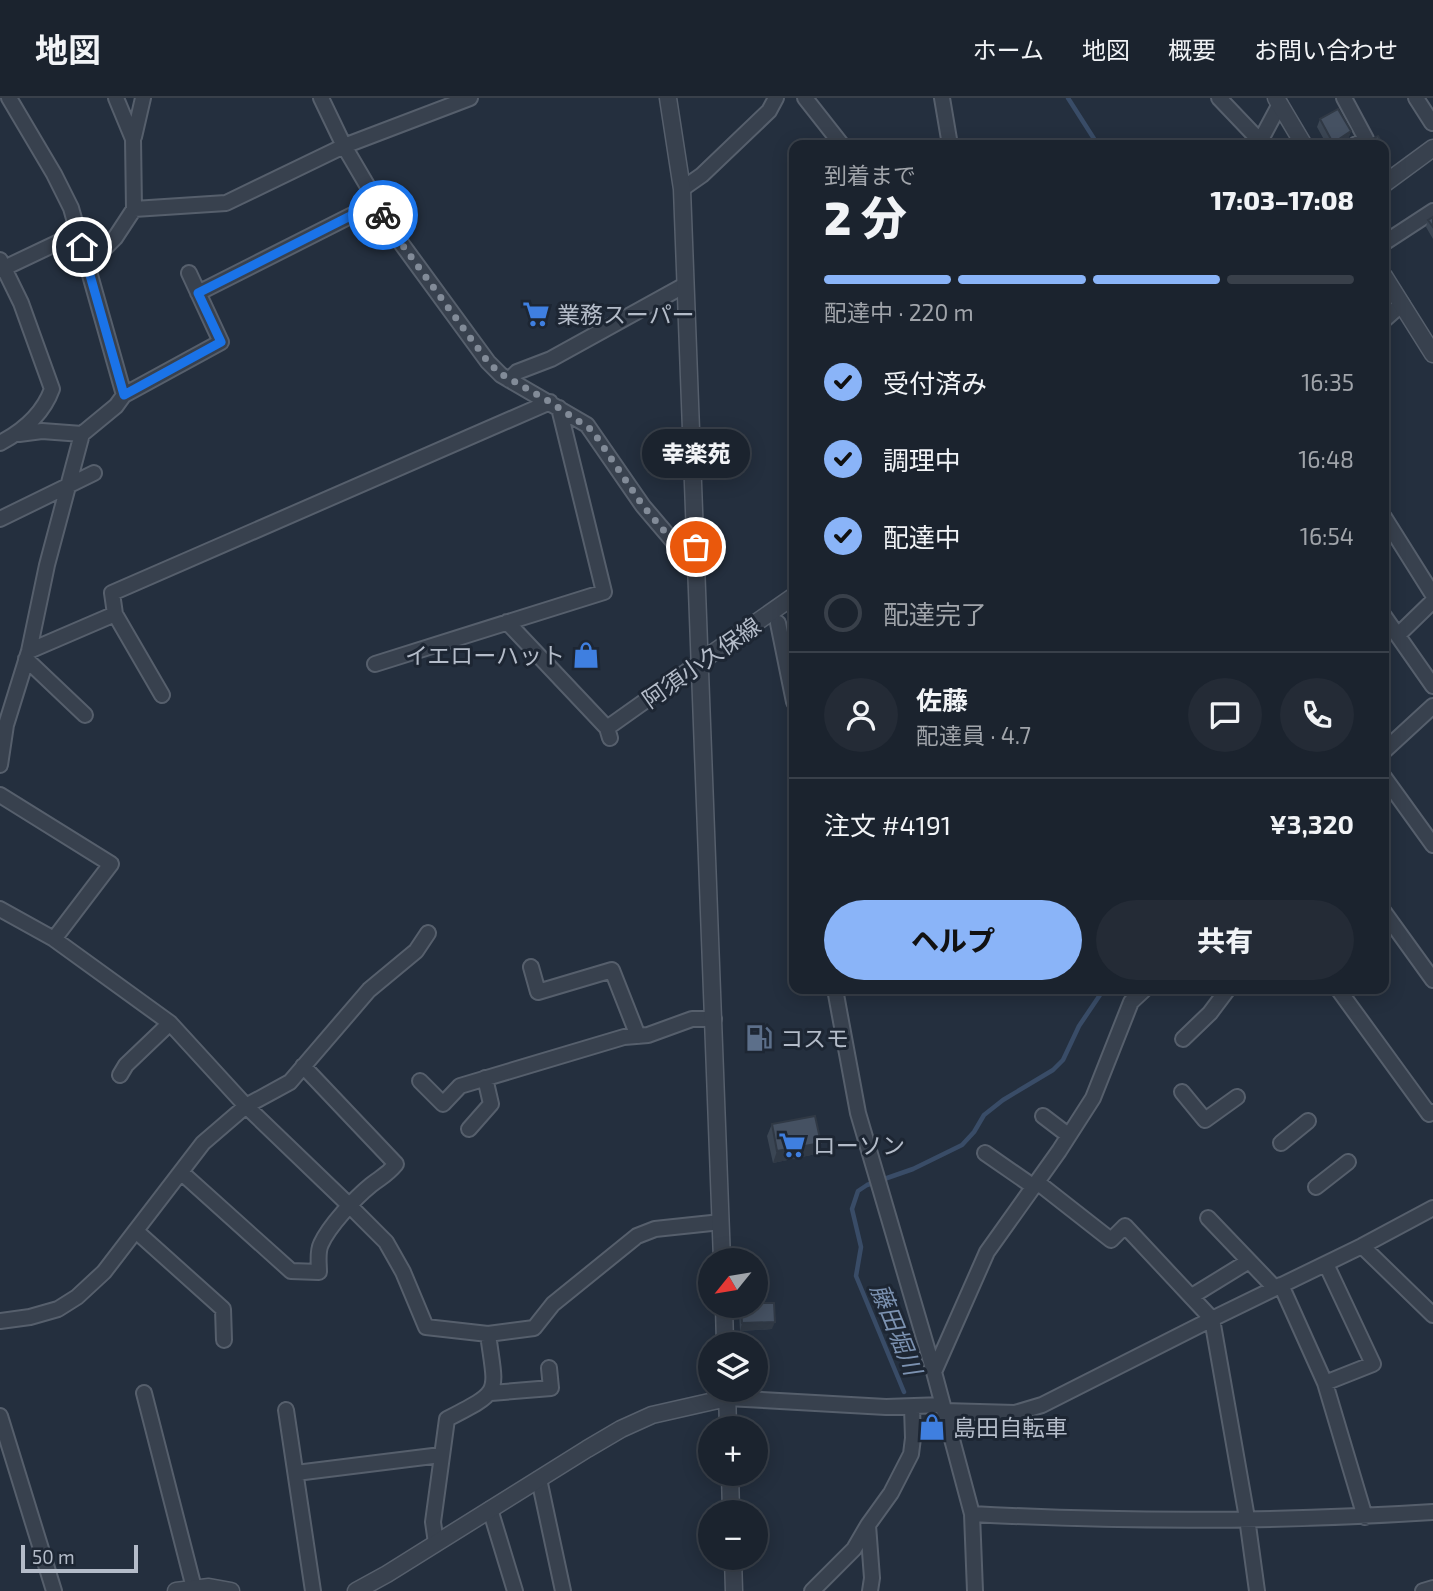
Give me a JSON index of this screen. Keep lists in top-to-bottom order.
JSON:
{
  "streets": {
    "street": ["阿須小久保線"]
  },
  "water": ["藤田堀川"],
  "places": {
    "supermarket": ["業務スーパー", "ローソン"],
    "other": ["幸楽苑"],
    "shop": ["イエローハット", "島田自転車"],
    "fuel station": ["コスモ"]
  },
  "scale_bar": "50 m",
  "north": "bottom left",
  "page": {
    "header": "地図",
    "nav": [
      "ホーム",
      "地図",
      "概要",
      "お問い合わせ"
    ],
    "heading": ["2 分", "到着まで", "17:03–17:08"],
    "panel": [
      "佐藤",
      "配達員 · 4.7",
      "注文 #4191",
      "¥3,320"
    ],
    "bar": "配達中 · 220 m",
    "list": [
      ["受付済み", "16:35"],
      ["調理中", "16:48"],
      ["配達中", "16:54"],
      "配達完了"
    ],
    "bubble": "幸楽苑",
    "buttons": ["ヘルプ", "共有"],
    "map_buttons": ["+", "−"],
    "scale": "50 m"
  }
}
